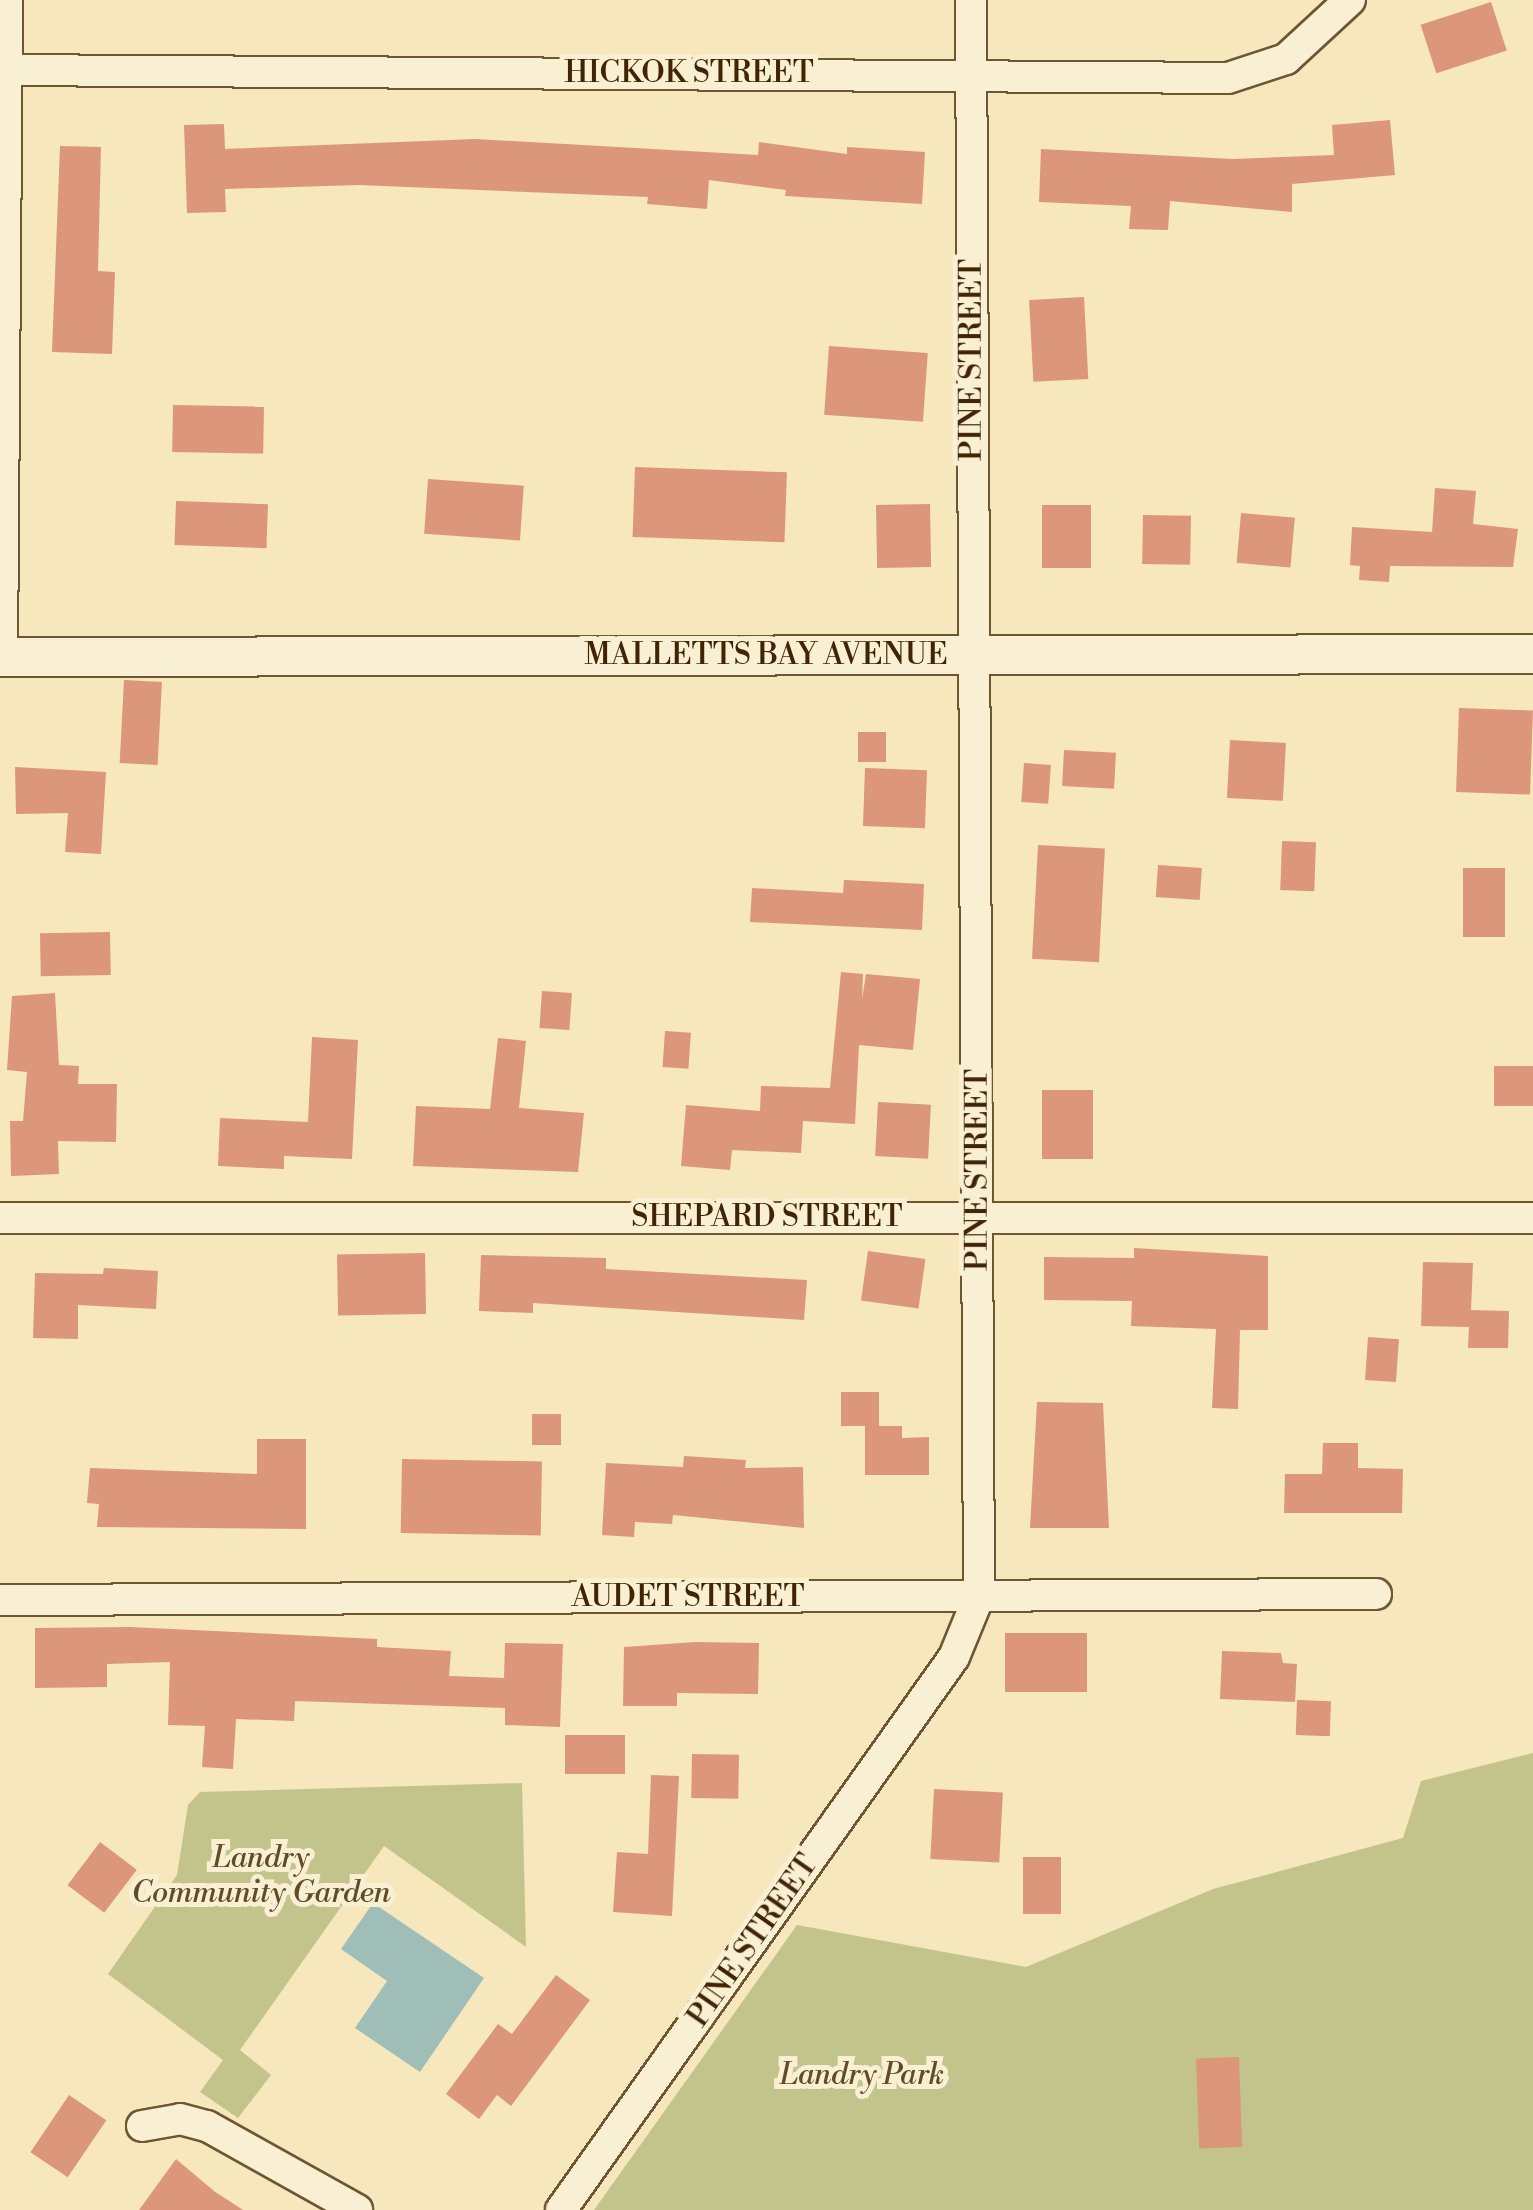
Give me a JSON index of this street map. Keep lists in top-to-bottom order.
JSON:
{
  "streets": {
    "street": [
      "HICKOK STREET",
      "PINE STREET",
      "MALLETTS BAY AVENUE",
      "SHEPARD STREET",
      "AUDET STREET"
    ]
  },
  "crossings": [
    ["HICKOK STREET", "PINE STREET"],
    ["PINE STREET", "MALLETTS BAY AVENUE"],
    ["PINE STREET", "SHEPARD STREET"],
    ["PINE STREET", "AUDET STREET"]
  ],
  "parks": ["Landry Community Garden", "Landry Park"]
}
